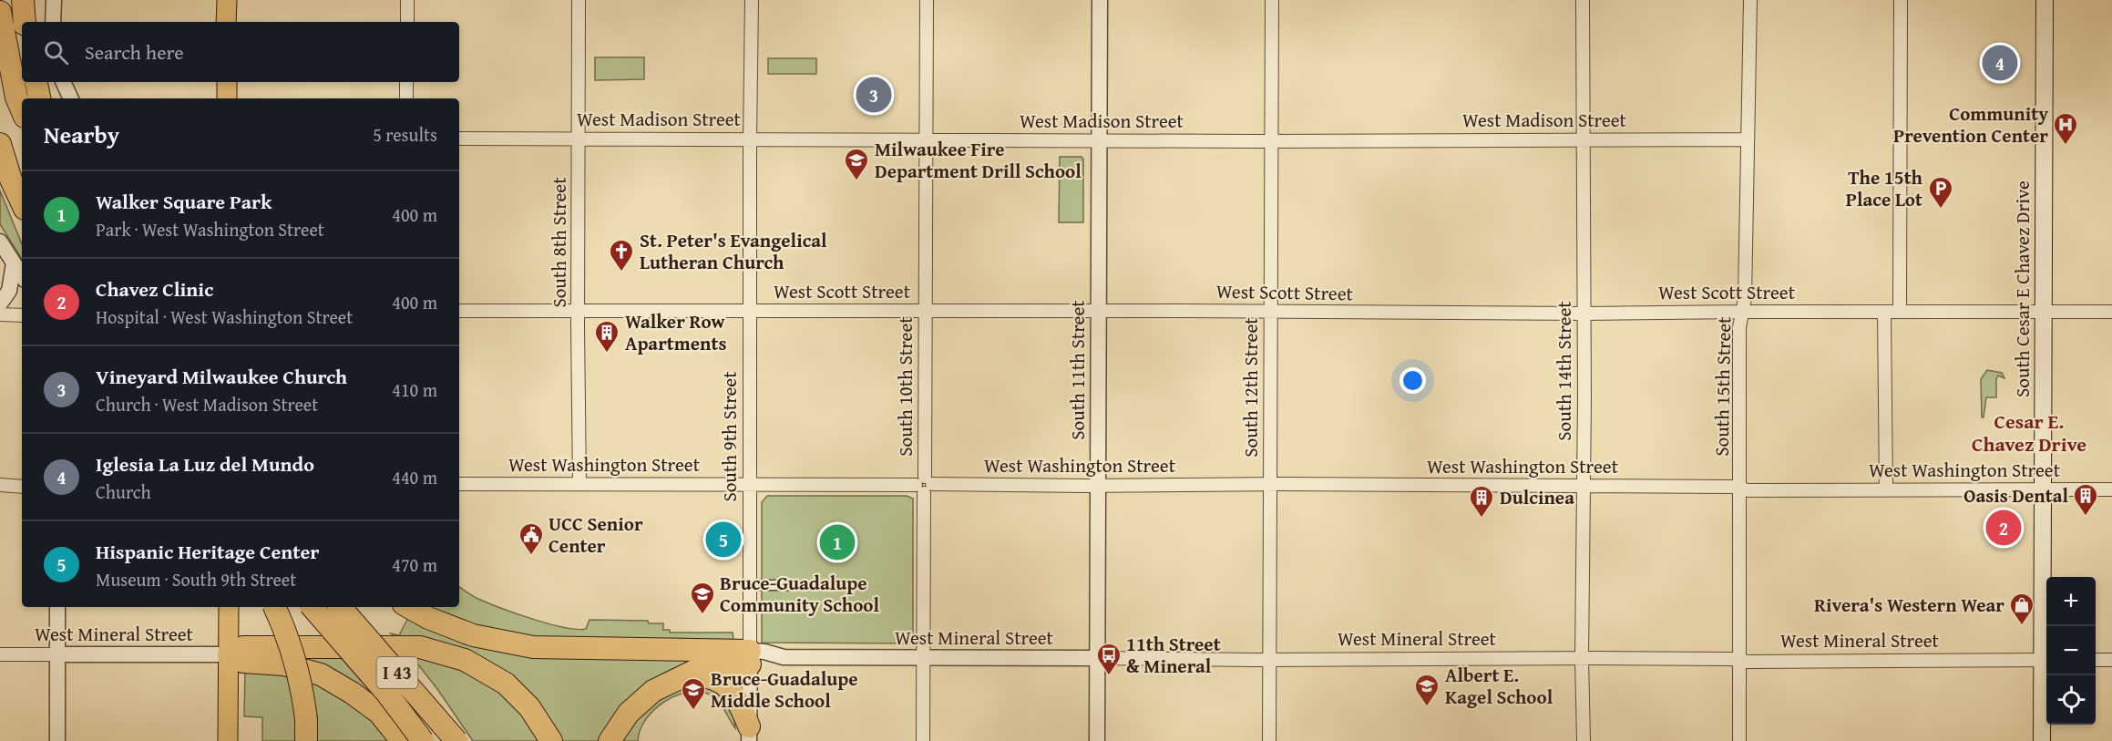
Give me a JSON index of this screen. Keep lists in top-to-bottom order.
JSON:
{
  "streets": {
    "highway": ["I 43"],
    "main road": ["South Cesar E Chavez Drive"],
    "street": [
      "West Madison Street",
      "South 8th Street",
      "West Scott Street",
      "South 11th Street",
      "South 14th Street",
      "South 10th Street",
      "South 15th Street",
      "South 12th Street",
      "South 9th Street",
      "West Washington Street",
      "West Mineral Street"
    ]
  },
  "crossings": [
    ["West Madison Street", "South 8th Street"],
    ["West Madison Street", "South 11th Street"],
    ["West Madison Street", "South 14th Street"],
    ["West Madison Street", "South 10th Street"],
    ["West Madison Street", "South 15th Street"],
    ["West Madison Street", "South 12th Street"],
    ["West Madison Street", "South 9th Street"],
    ["South 8th Street", "West Scott Street"],
    ["South 8th Street", "West Washington Street"],
    ["South Cesar E Chavez Drive", "West Scott Street"],
    ["South Cesar E Chavez Drive", "West Washington Street"],
    ["South Cesar E Chavez Drive", "West Mineral Street"],
    ["West Scott Street", "South 11th Street"],
    ["West Scott Street", "South 14th Street"],
    ["West Scott Street", "South 10th Street"],
    ["West Scott Street", "South 15th Street"],
    ["West Scott Street", "South 12th Street"],
    ["West Scott Street", "South 9th Street"],
    ["South 11th Street", "West Washington Street"],
    ["South 11th Street", "West Mineral Street"],
    ["South 14th Street", "West Washington Street"],
    ["South 14th Street", "West Mineral Street"],
    ["South 10th Street", "West Washington Street"],
    ["South 10th Street", "West Mineral Street"],
    ["South 15th Street", "West Washington Street"],
    ["South 15th Street", "West Mineral Street"],
    ["South 12th Street", "West Washington Street"],
    ["South 12th Street", "West Mineral Street"],
    ["South 9th Street", "West Washington Street"],
    ["South 9th Street", "West Mineral Street"]
  ],
  "districts": ["Cesar E. Chavez Drive"],
  "places": {
    "hospital": ["Community Prevention Center"],
    "school or university": [
      "Milwaukee Fire Department Drill School",
      "Bruce-Guadalupe Community School",
      "Albert E. Kagel School",
      "Bruce-Guadalupe Middle School"
    ],
    "parking": ["The 15th Place Lot"],
    "church": ["St. Peter's Evangelical Lutheran Church"],
    "building": ["Walker Row Apartments", "Oasis Dental", "Dulcinea"],
    "public building": ["UCC Senior Center"],
    "shop": ["Rivera's Western Wear"],
    "bus stop": ["11th Street & Mineral"]
  },
  "page": {
    "search": "Search here",
    "pins": [
      "4",
      "3",
      "2",
      "5",
      "1"
    ],
    "heading": ["Nearby", "5 results"],
    "list": [
      {
        "mark": "1",
        "name": "Walker Square Park",
        "note": "Park · West Washington Street",
        "value": "400 m"
      },
      {
        "mark": "2",
        "name": "Chavez Clinic",
        "note": "Hospital · West Washington Street",
        "value": "400 m"
      },
      {
        "mark": "3",
        "name": "Vineyard Milwaukee Church",
        "note": "Church · West Madison Street",
        "value": "410 m"
      },
      {
        "mark": "4",
        "name": "Iglesia La Luz del Mundo",
        "note": "Church",
        "value": "440 m"
      },
      {
        "mark": "5",
        "name": "Hispanic Heritage Center",
        "note": "Museum · South 9th Street",
        "value": "470 m"
      }
    ],
    "map_buttons": ["+", "−"]
  }
}
